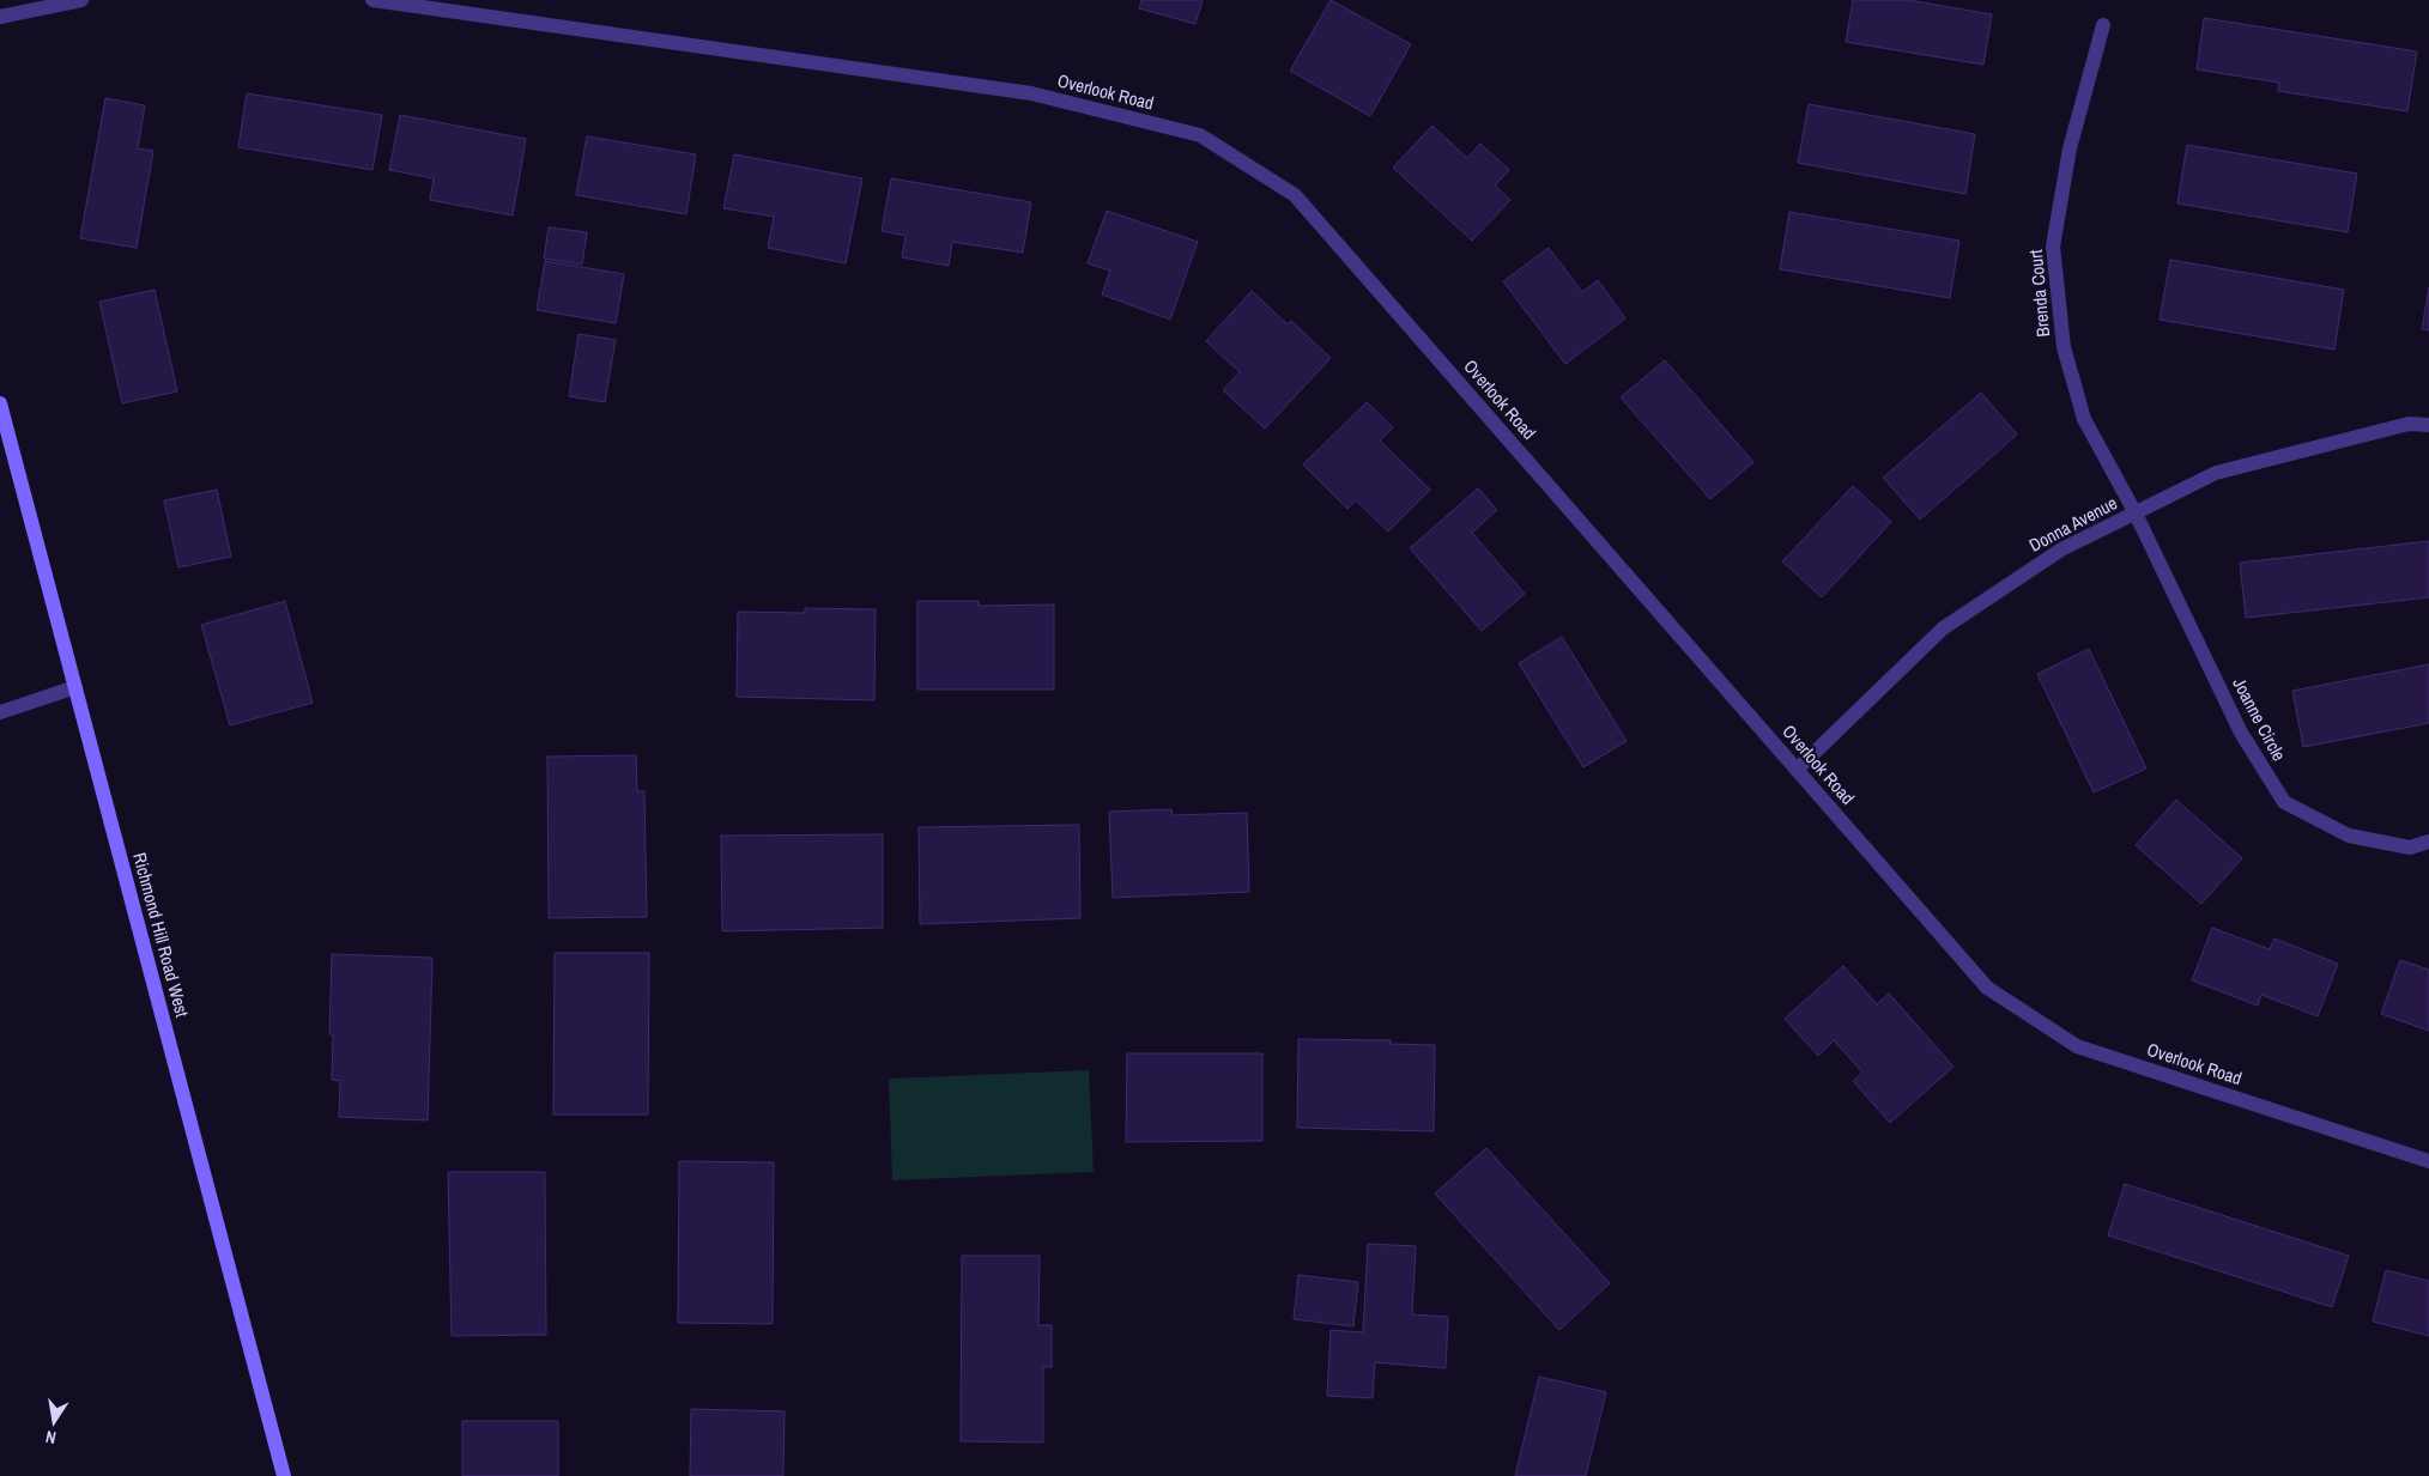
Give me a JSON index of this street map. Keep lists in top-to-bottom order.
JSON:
{
  "streets": {
    "street": [
      "Overlook Road",
      "Brenda Court",
      "Donna Avenue",
      "Joanne Circle",
      "Richmond Hill Road West"
    ]
  },
  "crossings": [
    ["Overlook Road", "Donna Avenue"],
    ["Brenda Court", "Donna Avenue"],
    ["Brenda Court", "Joanne Circle"],
    ["Donna Avenue", "Joanne Circle"]
  ],
  "north": "bottom"
}
